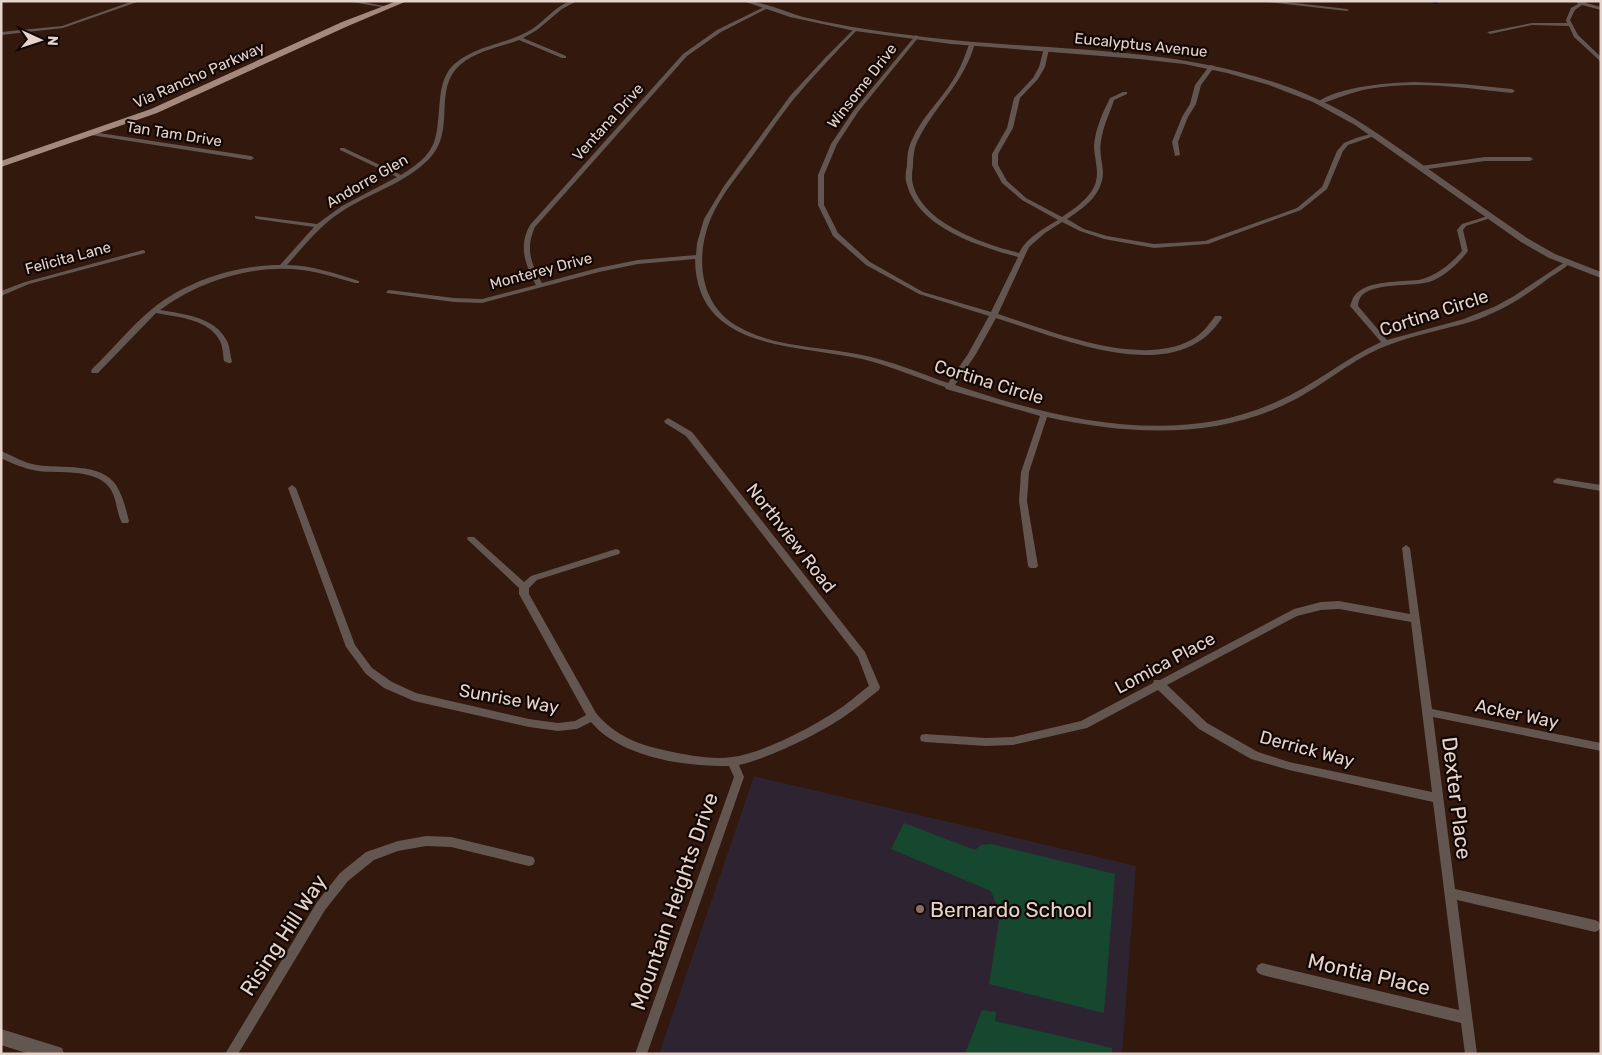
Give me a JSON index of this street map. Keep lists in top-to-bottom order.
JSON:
{
  "streets": {
    "main road": ["Via Rancho Parkway"],
    "street": [
      "Eucalyptus Avenue",
      "Winsome Drive",
      "Ventana Drive",
      "Tan Tam Drive",
      "Andorre Glen",
      "Felicita Lane",
      "Monterey Drive",
      "Cortina Circle",
      "Northview Road",
      "Lomica Place",
      "Sunrise Way",
      "Acker Way",
      "Derrick Way",
      "Dexter Place",
      "Mountain Heights Drive",
      "Rising Hill Way",
      "Montia Place"
    ]
  },
  "crossings": [
    ["Eucalyptus Avenue", "Winsome Drive"],
    ["Eucalyptus Avenue", "Ventana Drive"],
    ["Eucalyptus Avenue", "Cortina Circle"],
    ["Via Rancho Parkway", "Tan Tam Drive"],
    ["Ventana Drive", "Monterey Drive"],
    ["Monterey Drive", "Cortina Circle"],
    ["Northview Road", "Mountain Heights Drive"],
    ["Lomica Place", "Derrick Way"],
    ["Lomica Place", "Dexter Place"],
    ["Acker Way", "Dexter Place"],
    ["Derrick Way", "Dexter Place"],
    ["Dexter Place", "Montia Place"]
  ],
  "places": ["Bernardo School"],
  "north": "right"
}
